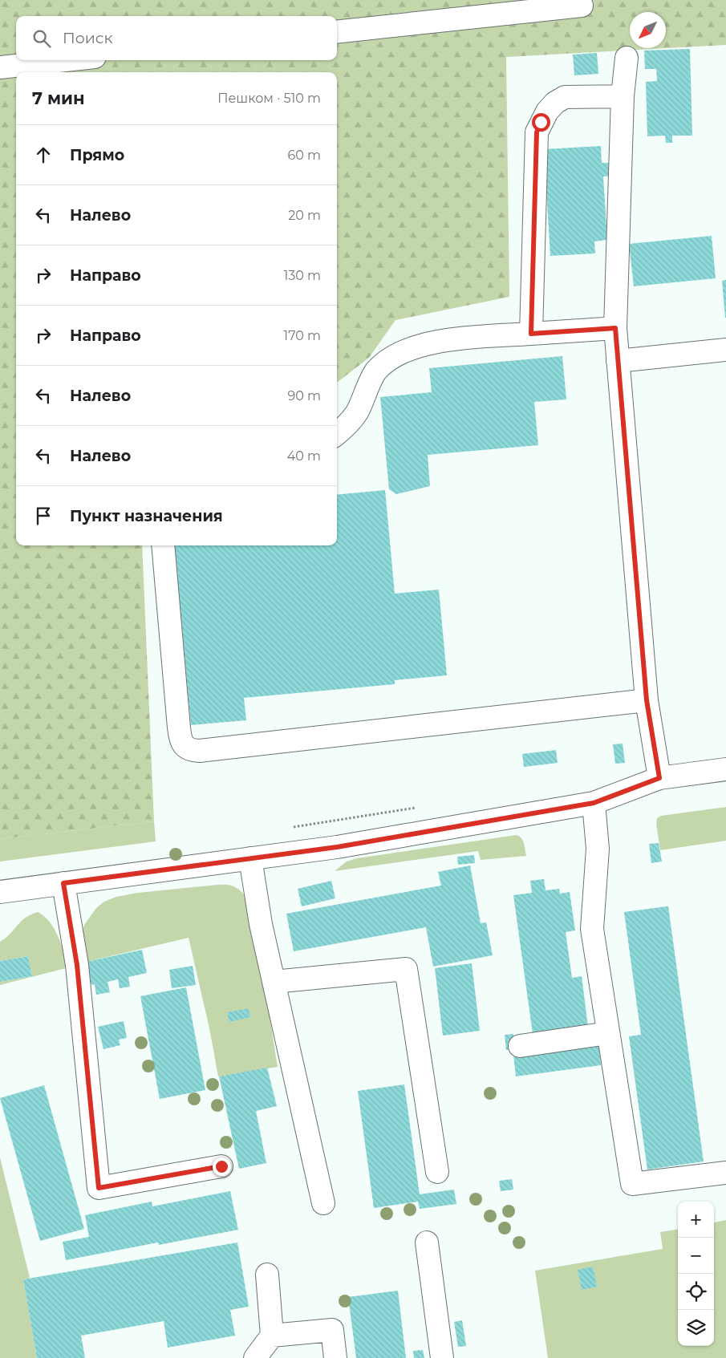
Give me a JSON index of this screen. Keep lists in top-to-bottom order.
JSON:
{
  "north": "bottom left",
  "page": {
    "search": "Поиск",
    "heading": ["7 мин", "Пешком · 510 m"],
    "list": [
      ["Прямо", "60 m"],
      ["Налево", "20 m"],
      ["Направо", "130 m"],
      ["Направо", "170 m"],
      ["Налево", "90 m"],
      ["Налево", "40 m"],
      "Пункт назначения"
    ],
    "map_buttons": ["+", "−"]
  }
}
